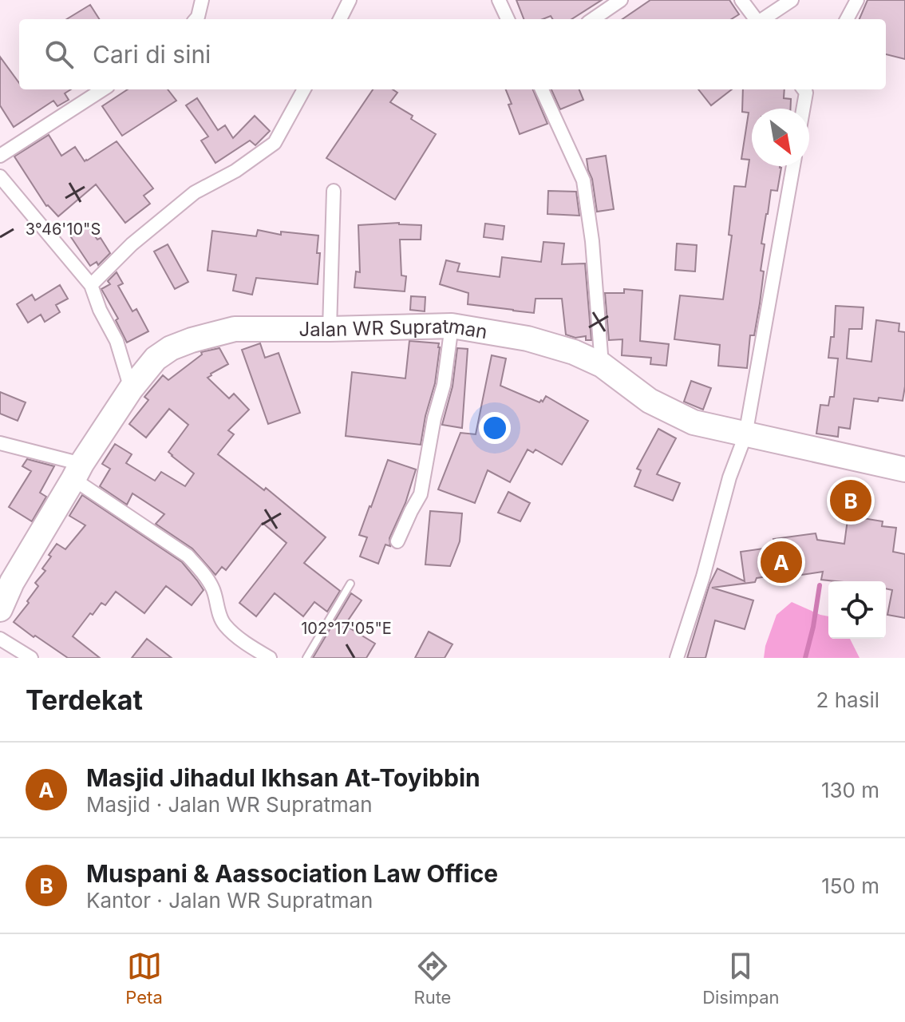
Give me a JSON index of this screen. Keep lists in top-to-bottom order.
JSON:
{
  "streets": {
    "highway": ["Jalan WR Supratman"]
  },
  "north": "bottom right",
  "page": {
    "search": "Cari di sini",
    "pins": ["B", "A"],
    "heading": ["Terdekat", "2 hasil"],
    "list": [
      {
        "mark": "A",
        "name": "Masjid Jihadul Ikhsan At-Toyibbin",
        "note": "Masjid · Jalan WR Supratman",
        "value": "130 m"
      },
      {
        "mark": "B",
        "name": "Muspani & Aassociation Law Office",
        "note": "Kantor · Jalan WR Supratman",
        "value": "150 m"
      }
    ],
    "nav": ["Peta", "Rute", "Disimpan"]
  },
  "coordinates": ["3°46'10\"S", "102°17'05\"E"]
}
